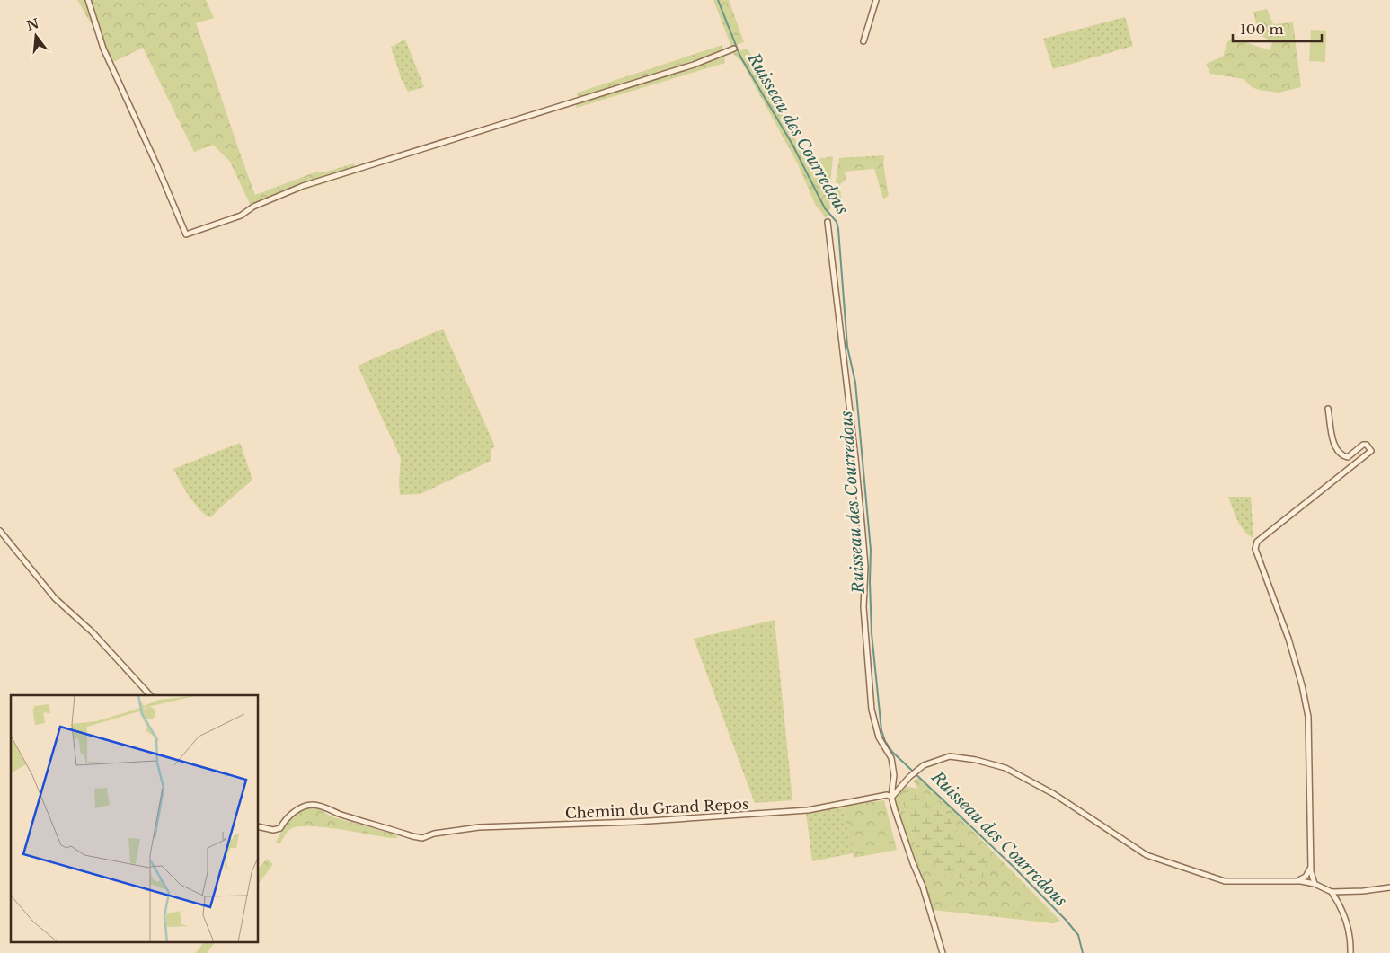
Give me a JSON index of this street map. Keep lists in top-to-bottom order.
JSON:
{
  "streets": {
    "street": ["Chemin du Grand Repos"]
  },
  "water": ["Ruisseau des Courredous"],
  "scale_bar": "100 m",
  "north": "top"
}
